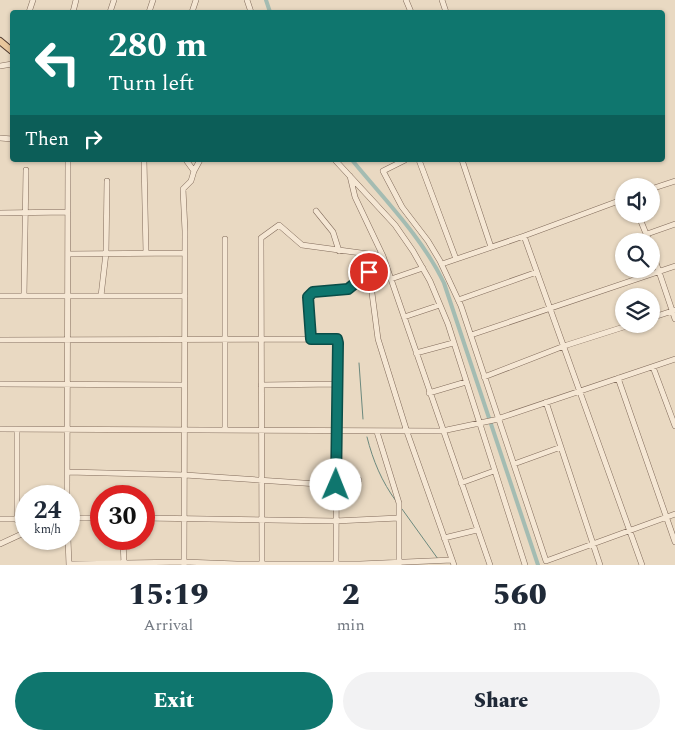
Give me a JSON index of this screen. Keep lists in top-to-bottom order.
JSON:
{
  "page": {
    "turn": ["280 m", "Turn left"],
    "then": "Then",
    "speed": "24 km/h",
    "limit": "30",
    "eta": [
      "15:19",
      "Arrival",
      "2",
      "min",
      "560",
      "m"
    ],
    "buttons": ["Exit", "Share"]
  }
}
